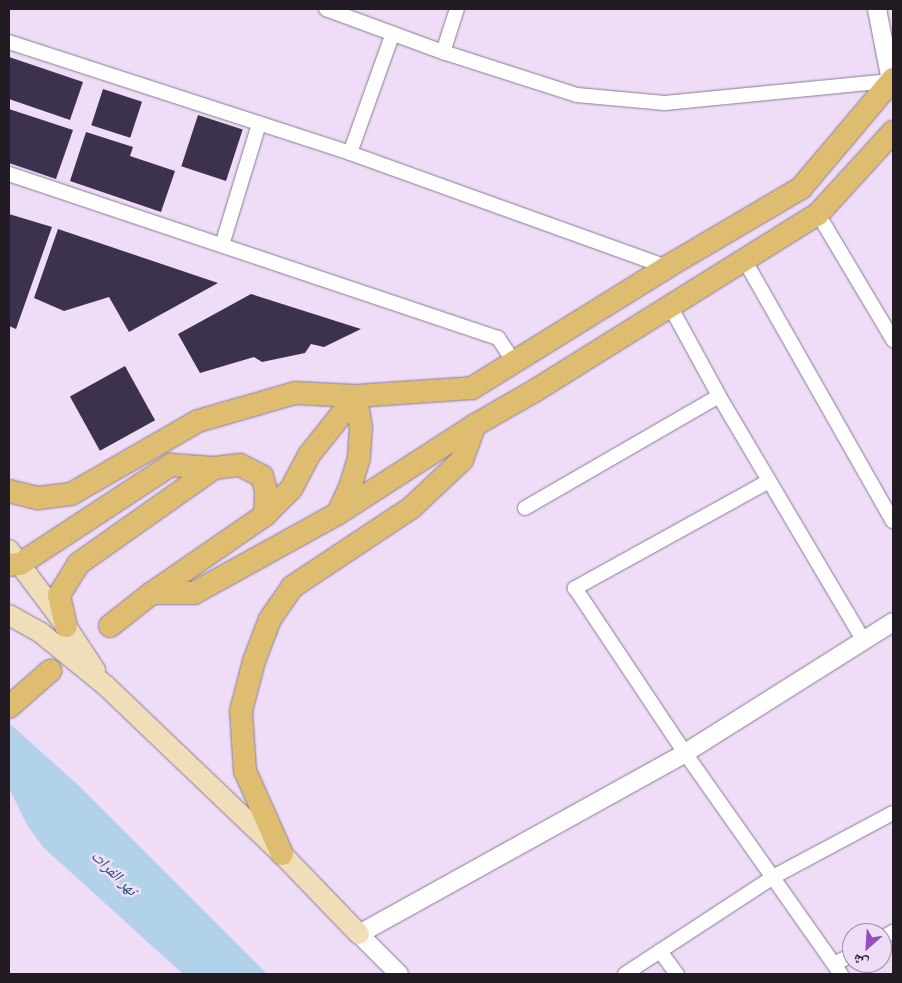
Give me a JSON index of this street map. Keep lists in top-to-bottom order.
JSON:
{
  "water": ["نهر الفرات"],
  "north": "bottom left"
}
